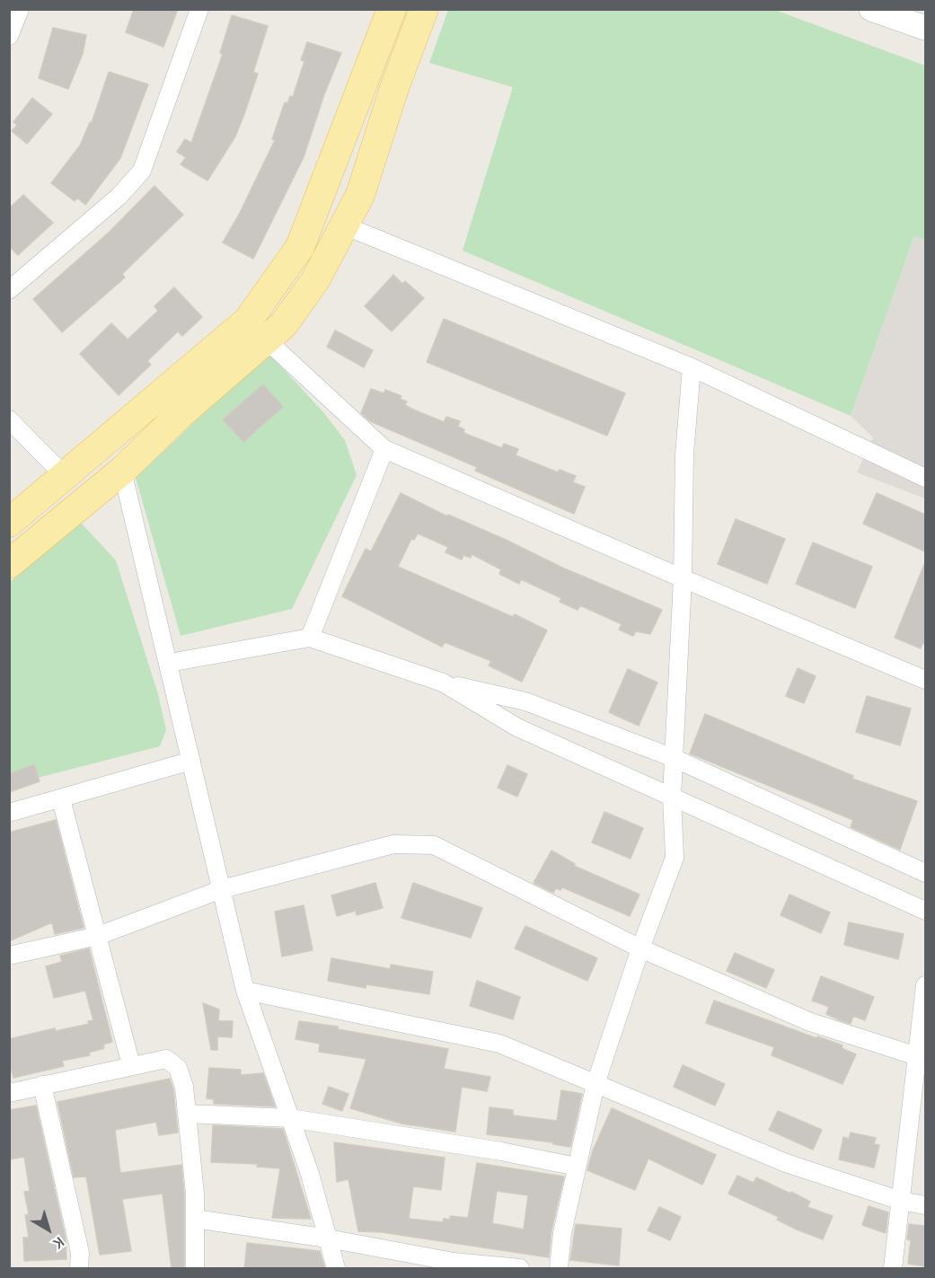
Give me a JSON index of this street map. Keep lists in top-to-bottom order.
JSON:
{
  "north": "bottom right"
}
